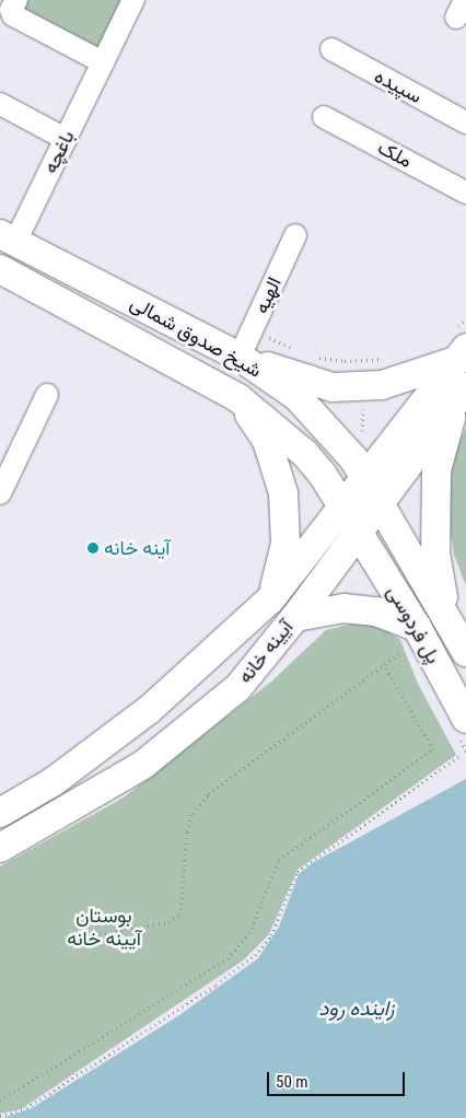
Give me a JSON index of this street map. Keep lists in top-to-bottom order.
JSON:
{
  "streets": {
    "main road": ["شیخ صدوق شمالی", "پل فردوسی", "آیینه خانه"],
    "street": [
      "سپیده",
      "باغچه",
      "ملک",
      "الهیه"
    ]
  },
  "crossings": [
    ["باغچه", "شیخ صدوق شمالی"],
    ["الهیه", "شیخ صدوق شمالی"],
    ["شیخ صدوق شمالی", "پل فردوسی"],
    ["شیخ صدوق شمالی", "آیینه خانه"],
    ["پل فردوسی", "آیینه خانه"]
  ],
  "water": ["زاینده رود"],
  "parks": ["بوستان آیینه خانه"],
  "places": ["آینه خانه"],
  "scale_bar": "50 m"
}
